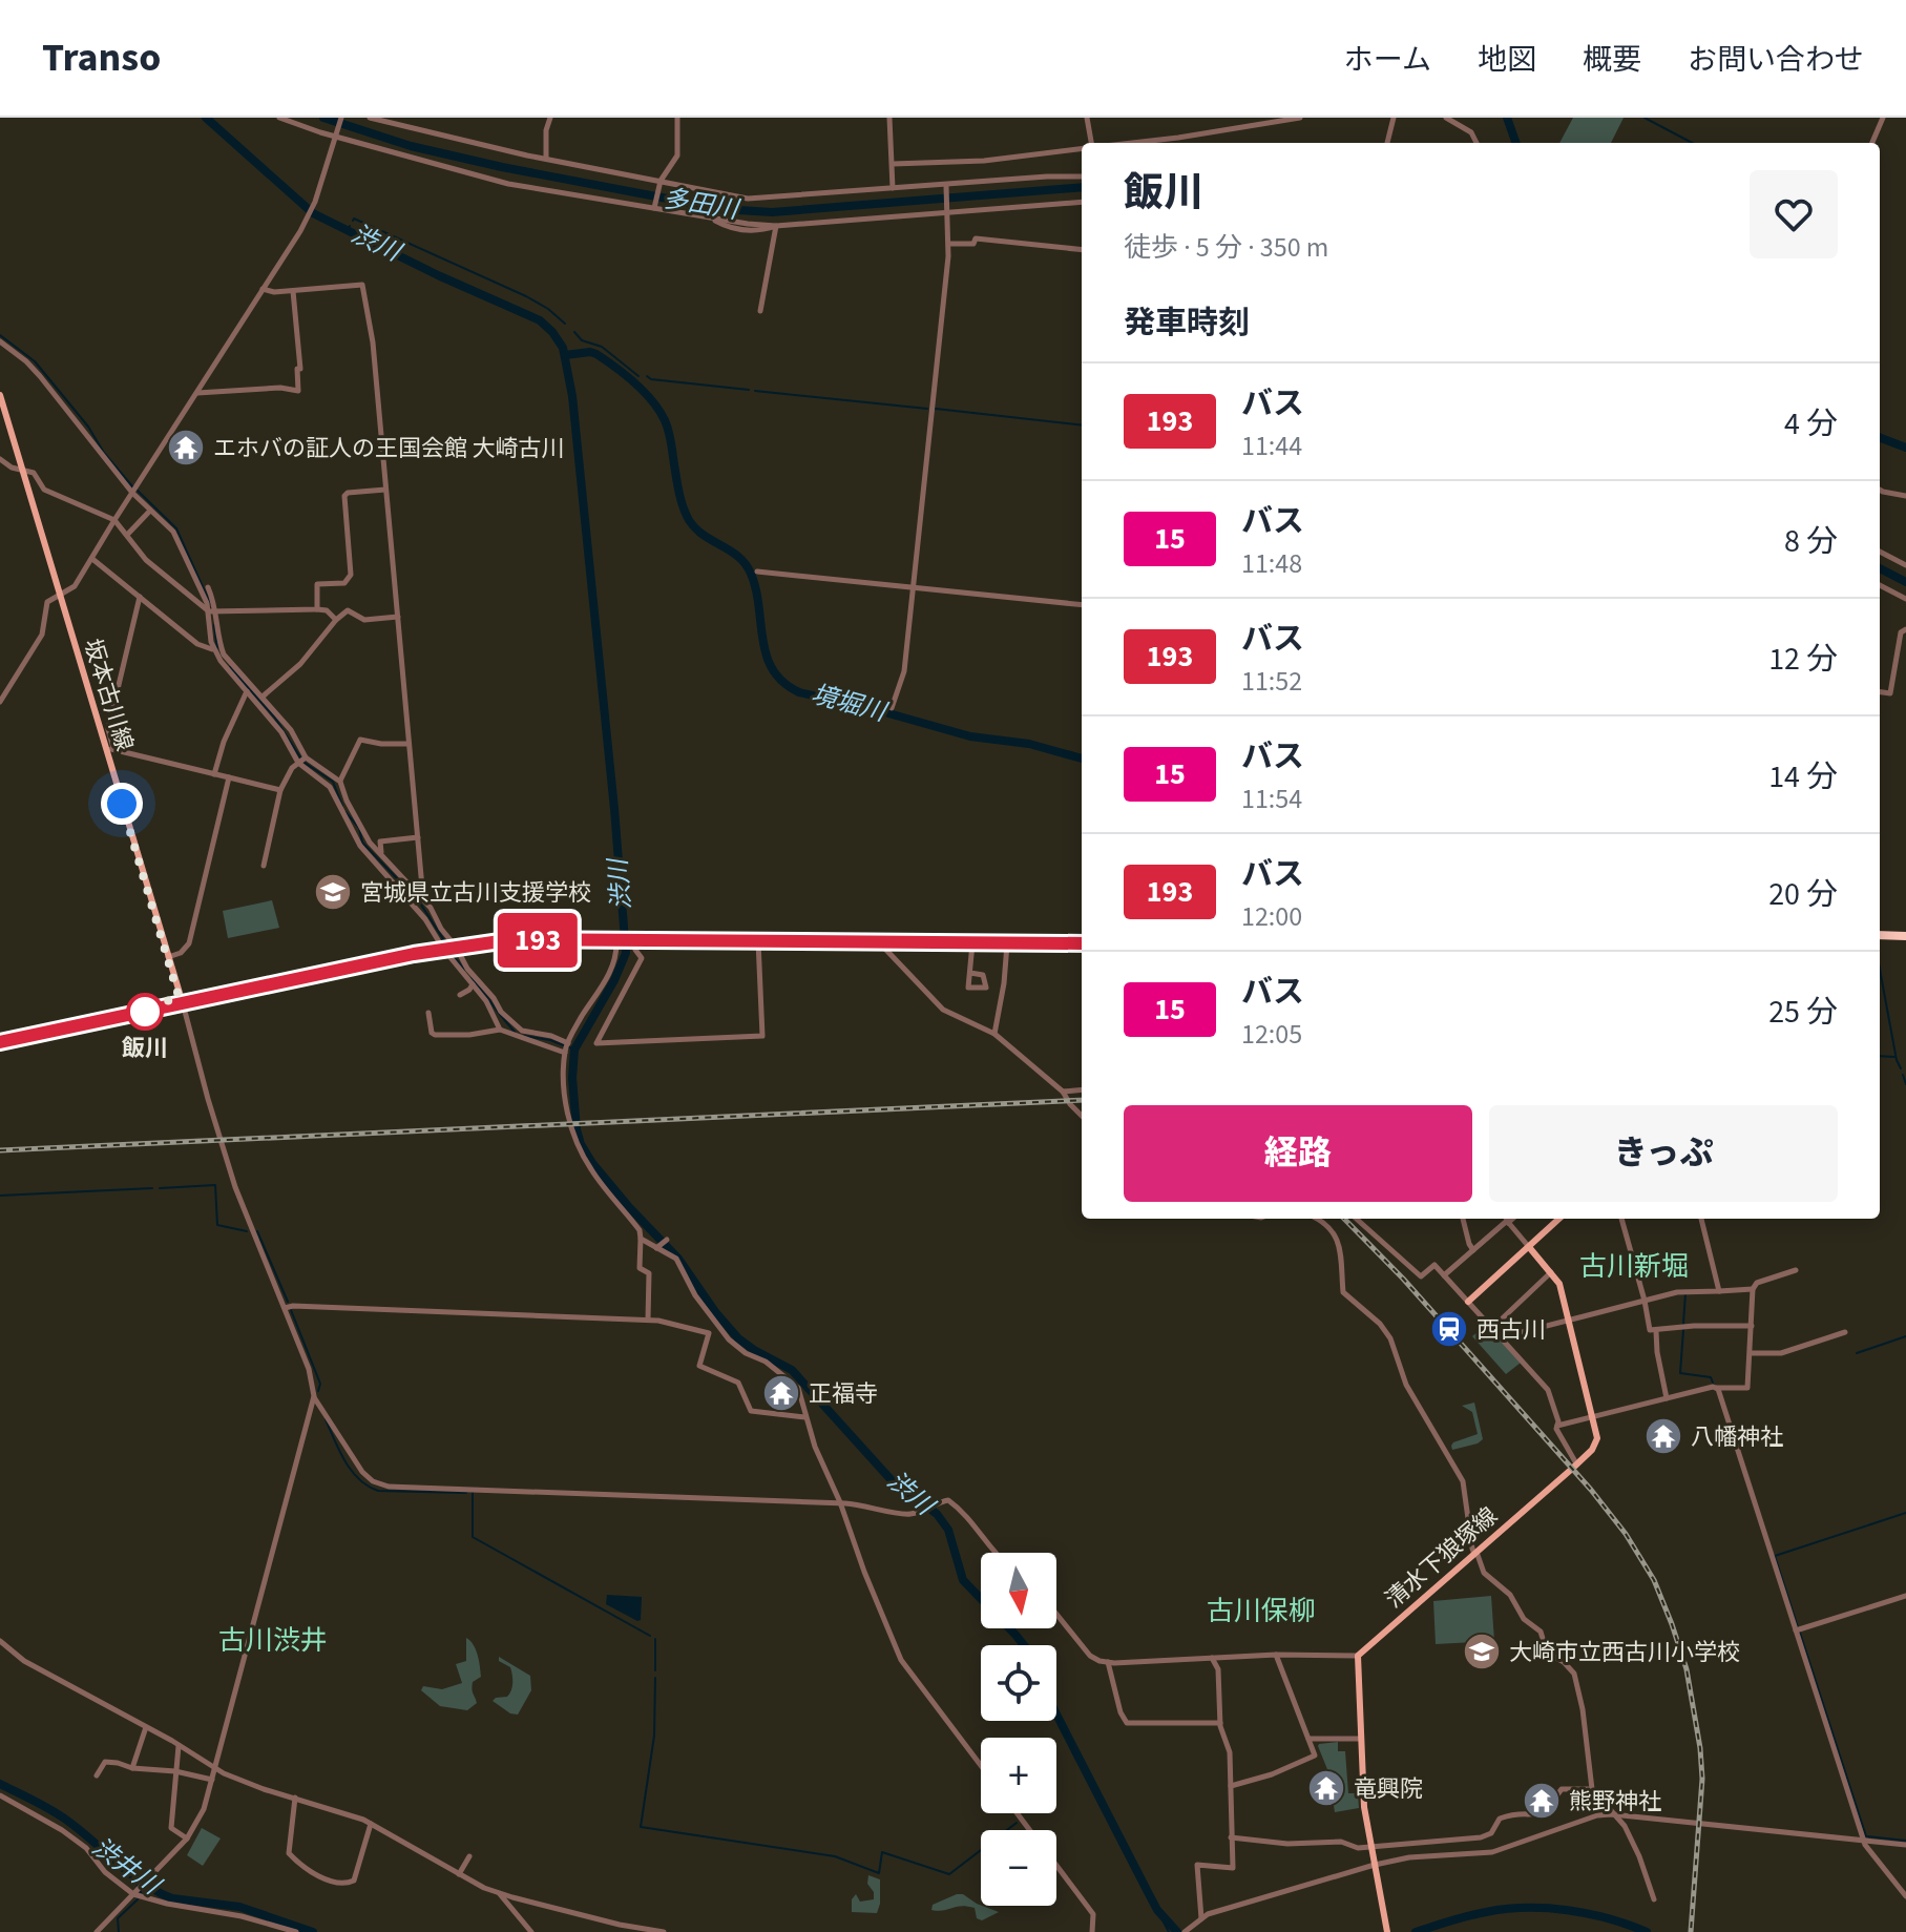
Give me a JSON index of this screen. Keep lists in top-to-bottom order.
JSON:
{
  "streets": {
    "main road": ["坂本古川線", "清水下狼塚線"]
  },
  "districts": ["古川新堀", "古川保柳", "古川渋井"],
  "water": [
    "多田川",
    "渋川",
    "境堀川",
    "渋井川"
  ],
  "places": {
    "temple": [
      "エホバの証人の王国会館 大崎古川",
      "正福寺",
      "八幡神社",
      "竜興院",
      "熊野神社"
    ],
    "school or university": ["宮城県立古川支援学校", "大崎市立西古川小学校"],
    "other": ["飯川"],
    "station": ["西古川"]
  },
  "lines": ["bus line 193"],
  "north": "bottom",
  "page": {
    "header": "Transo",
    "nav": [
      "ホーム",
      "地図",
      "概要",
      "お問い合わせ"
    ],
    "on_map": "193",
    "heading": [
      ["飯川", "徒歩 · 5 分 · 350 m"],
      "発車時刻"
    ],
    "list": [
      {
        "mark": "193",
        "name": "バス",
        "note": "11:44",
        "value": "4 分"
      },
      {
        "mark": "15",
        "name": "バス",
        "note": "11:48",
        "value": "8 分"
      },
      {
        "mark": "193",
        "name": "バス",
        "note": "11:52",
        "value": "12 分"
      },
      {
        "mark": "15",
        "name": "バス",
        "note": "11:54",
        "value": "14 分"
      },
      {
        "mark": "193",
        "name": "バス",
        "note": "12:00",
        "value": "20 分"
      },
      {
        "mark": "15",
        "name": "バス",
        "note": "12:05",
        "value": "25 分"
      }
    ],
    "buttons": ["経路", "きっぷ"],
    "map_buttons": ["+", "−"]
  }
}
